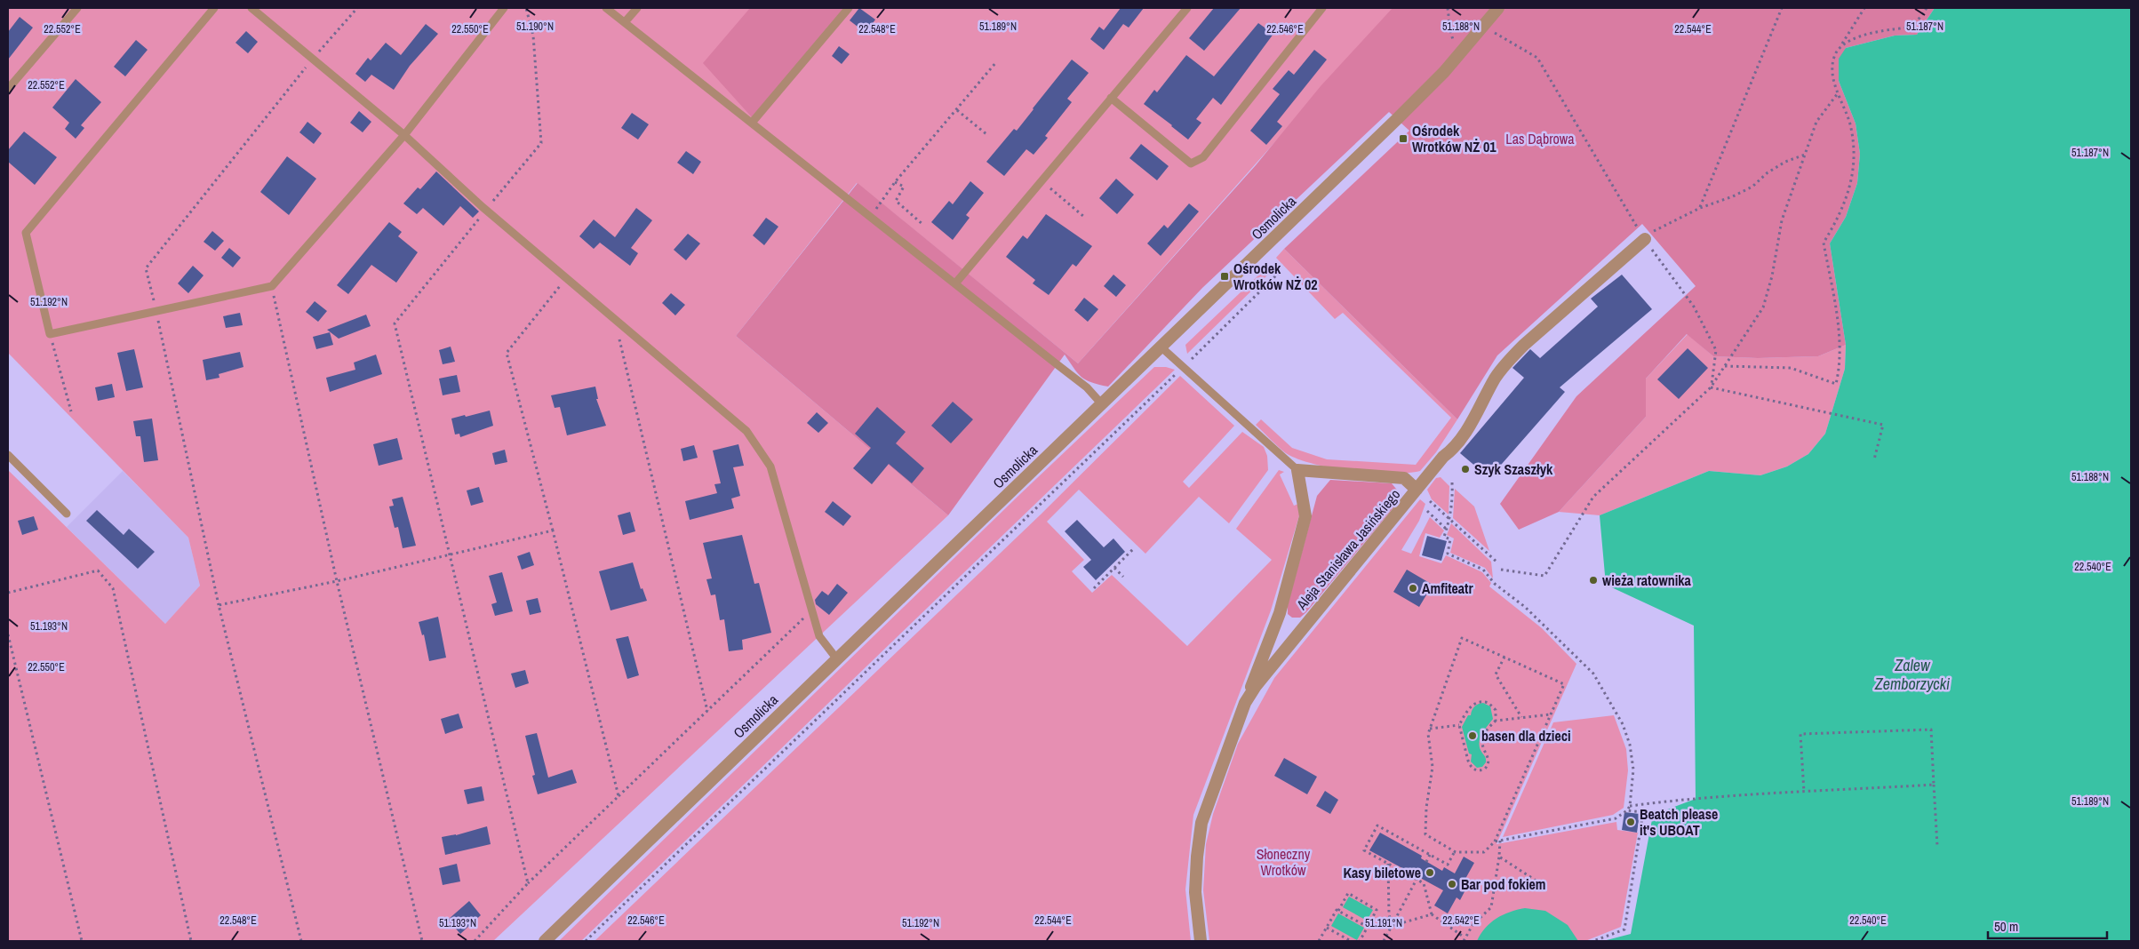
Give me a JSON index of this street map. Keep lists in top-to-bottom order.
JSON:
{
  "streets": {
    "street": ["Osmolicka", "Aleja Stanisława Jasińskiego"]
  },
  "water": ["Zalew Zemborzycki"],
  "parks": ["Las Dąbrowa", "Słoneczny Wrotków"],
  "places": {
    "transit": ["Ośrodek Wrotków NŻ 01", "Ośrodek Wrotków NŻ 02"],
    "other": [
      "Szyk Szaszłyk",
      "wieża ratownika",
      "Amfiteatr",
      "basen dla dzieci",
      "Beatch please it's UBOAT",
      "Kasy biletowe",
      "Bar pod fokiem"
    ]
  },
  "scale_bar": "50 m",
  "coordinates": [
    "51.190°N",
    "51.189°N",
    "51.188°N",
    "51.187°N",
    "22.552°E",
    "22.550°E",
    "22.548°E",
    "22.546°E",
    "22.544°E",
    "51.192°N",
    "22.540°E",
    "51.193°N",
    "22.542°E",
    "51.191°N"
  ]
}
